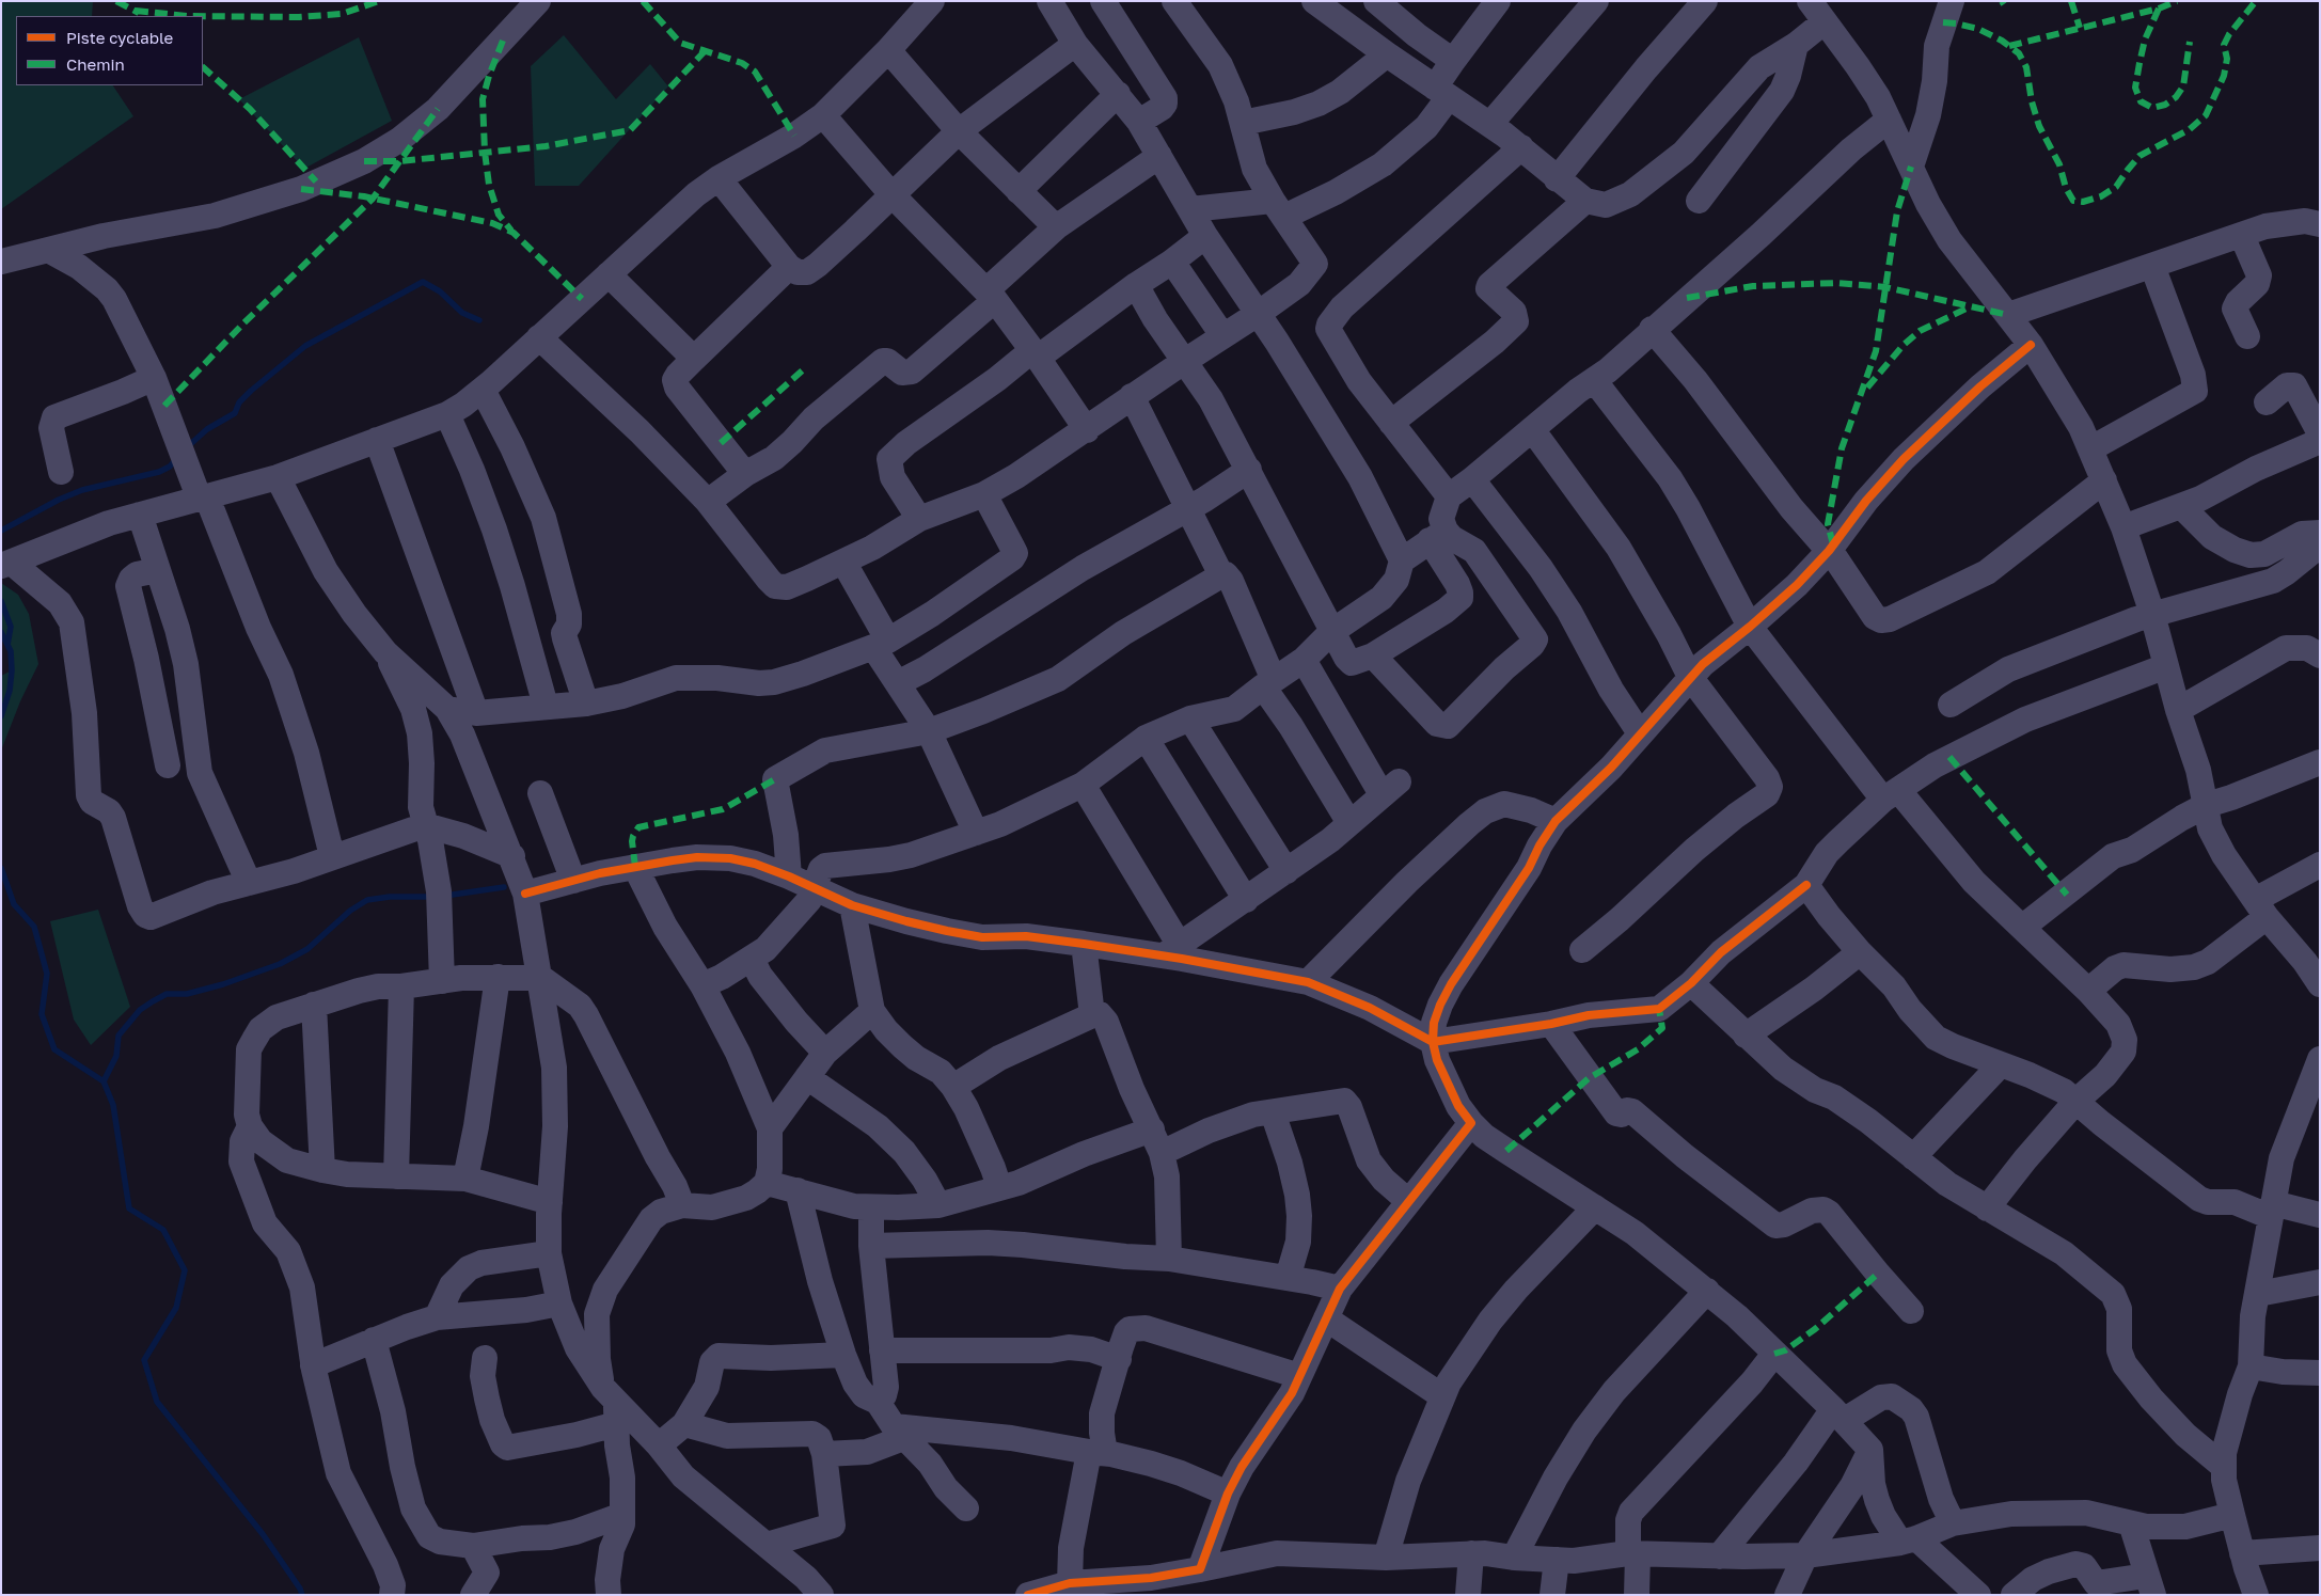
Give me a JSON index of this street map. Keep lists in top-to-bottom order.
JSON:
{
  "legend": ["Piste cyclable", "Chemin"]
}
